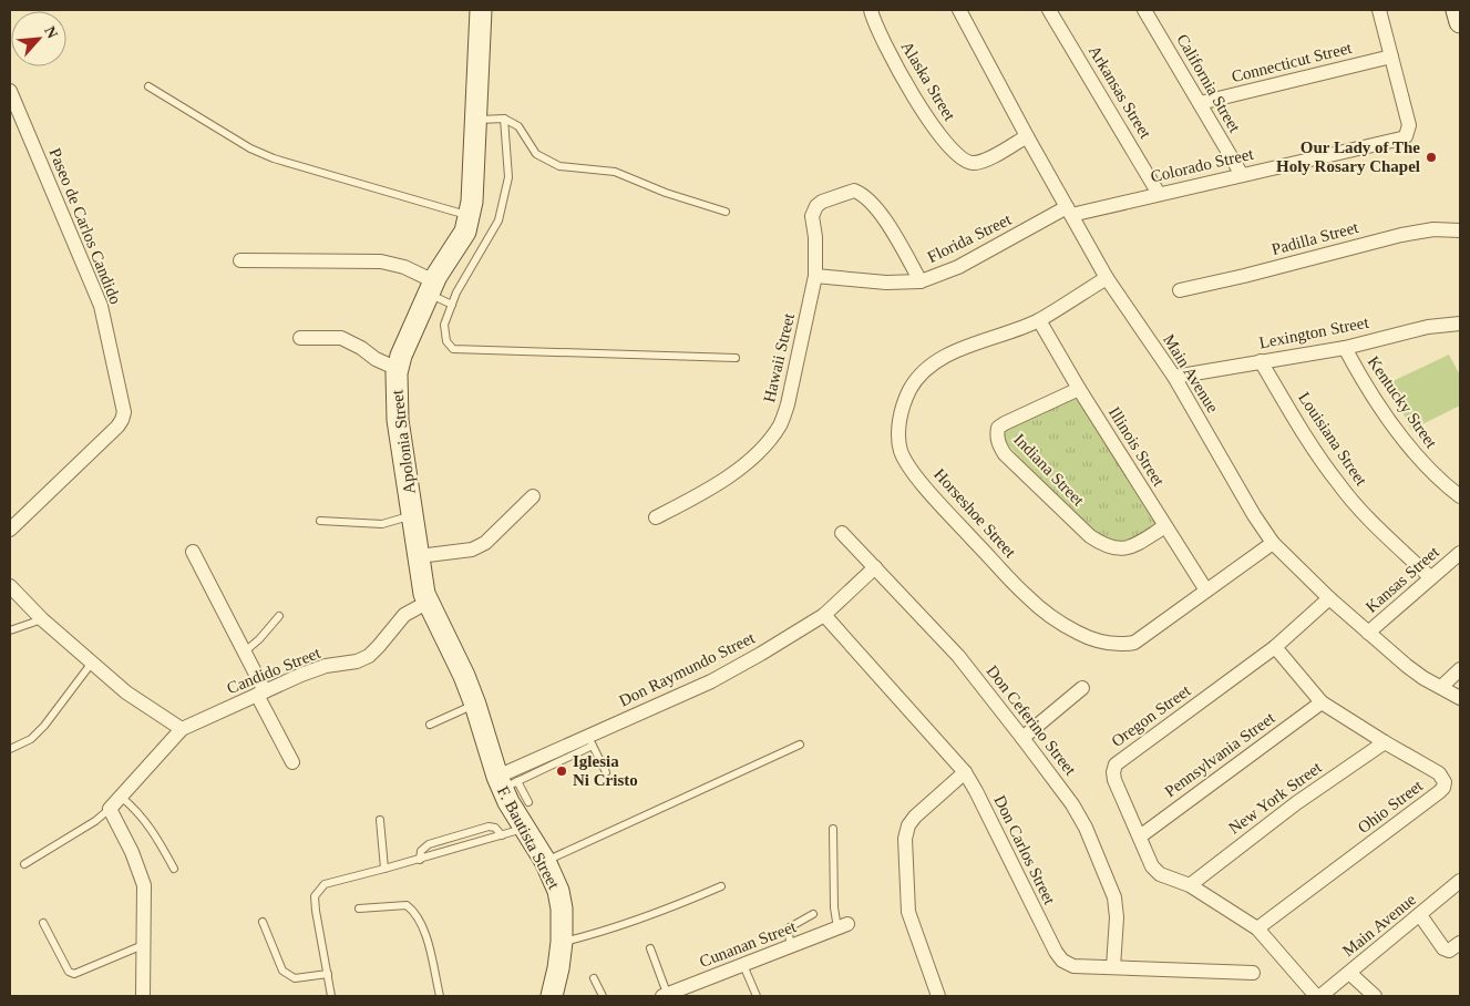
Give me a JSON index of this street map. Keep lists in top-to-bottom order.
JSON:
{
  "streets": {
    "main road": ["Apolonia Street", "F. Bautista Street"],
    "street": [
      "Connecticut Street",
      "Alaska Street",
      "California Street",
      "Arkansas Street",
      "Colorado Street",
      "Paseo de Carlos Candido",
      "Florida Street",
      "Padilla Street",
      "Lexington Street",
      "Hawaii Street",
      "Main Avenue",
      "Kentucky Street",
      "Louisiana Street",
      "Illinois Street",
      "Indiana Street",
      "Horseshoe Street",
      "Kansas Street",
      "Don Raymundo Street",
      "Candido Street",
      "Oregon Street",
      "Don Ceferino Street",
      "Pennsylvania Street",
      "New York Street",
      "Ohio Street",
      "Don Carlos Street",
      "Cunanan Street"
    ]
  },
  "crossings": [
    ["Connecticut Street", "California Street"],
    ["Connecticut Street", "Colorado Street"],
    ["Alaska Street", "Main Avenue"],
    ["California Street", "Colorado Street"],
    ["Arkansas Street", "Colorado Street"],
    ["Colorado Street", "Florida Street"],
    ["Colorado Street", "Main Avenue"],
    ["Florida Street", "Hawaii Street"],
    ["Florida Street", "Main Avenue"],
    ["Lexington Street", "Main Avenue"],
    ["Lexington Street", "Kentucky Street"],
    ["Lexington Street", "Louisiana Street"],
    ["Main Avenue", "Horseshoe Street"],
    ["Main Avenue", "Kansas Street"],
    ["Main Avenue", "Oregon Street"],
    ["Louisiana Street", "Kansas Street"],
    ["Apolonia Street", "Don Raymundo Street"],
    ["Apolonia Street", "Candido Street"],
    ["Apolonia Street", "F. Bautista Street"],
    ["Illinois Street", "Indiana Street"],
    ["Illinois Street", "Horseshoe Street"],
    ["Don Raymundo Street", "Don Ceferino Street"],
    ["Don Raymundo Street", "F. Bautista Street"],
    ["Don Raymundo Street", "Don Carlos Street"],
    ["Oregon Street", "Pennsylvania Street"],
    ["Oregon Street", "New York Street"],
    ["Oregon Street", "Ohio Street"],
    ["Don Ceferino Street", "Don Carlos Street"],
    ["Pennsylvania Street", "Ohio Street"],
    ["New York Street", "Ohio Street"]
  ],
  "places": ["Our Lady of The Holy Rosary Chapel", "Iglesia Ni Cristo"],
  "north": "top right"
}
